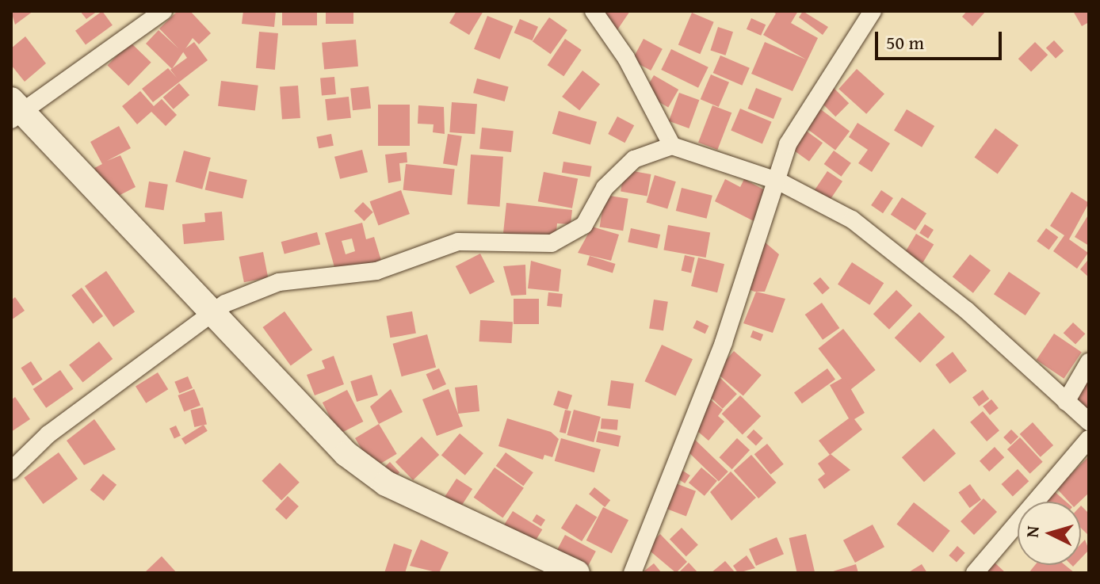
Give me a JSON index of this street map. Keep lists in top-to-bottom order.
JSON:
{
  "scale_bar": "50 m",
  "north": "left"
}
